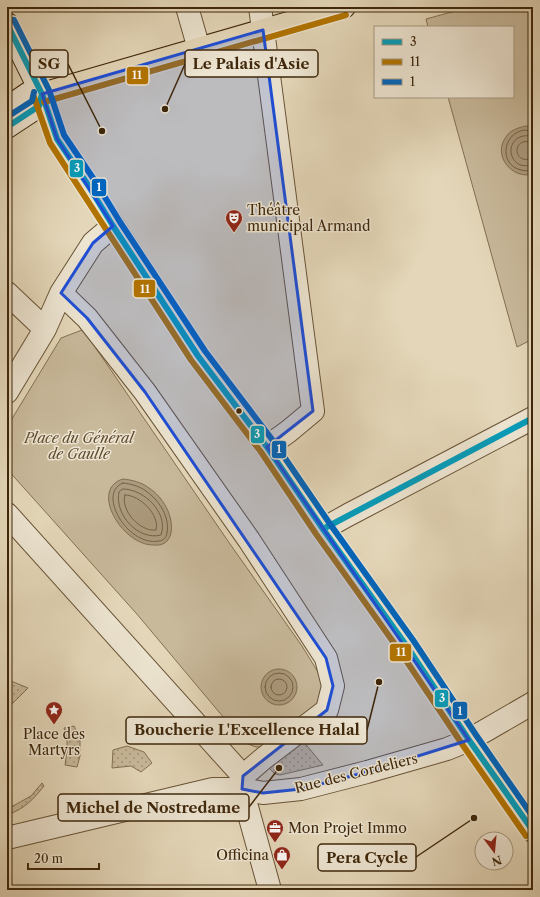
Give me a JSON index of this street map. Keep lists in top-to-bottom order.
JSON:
{
  "streets": {
    "street": ["Rue des Cordeliers"]
  },
  "parks": ["Place du Général de Gaulle"],
  "places": {
    "other": [
      "Le Palais d'Asie",
      "SG",
      "Boucherie L'Excellence Halal",
      "Michel de Nostredame",
      "Pera Cycle"
    ],
    "theatre": ["Théâtre municipal Armand"],
    "place": ["Place des Martyrs"],
    "office": ["Mon Projet Immo"],
    "shop": ["Officina"]
  },
  "lines": ["transit line 11", "transit line 1", "transit line 3"],
  "legend": ["3", "11", "1"],
  "scale_bar": "20 m",
  "north": "bottom"
}
